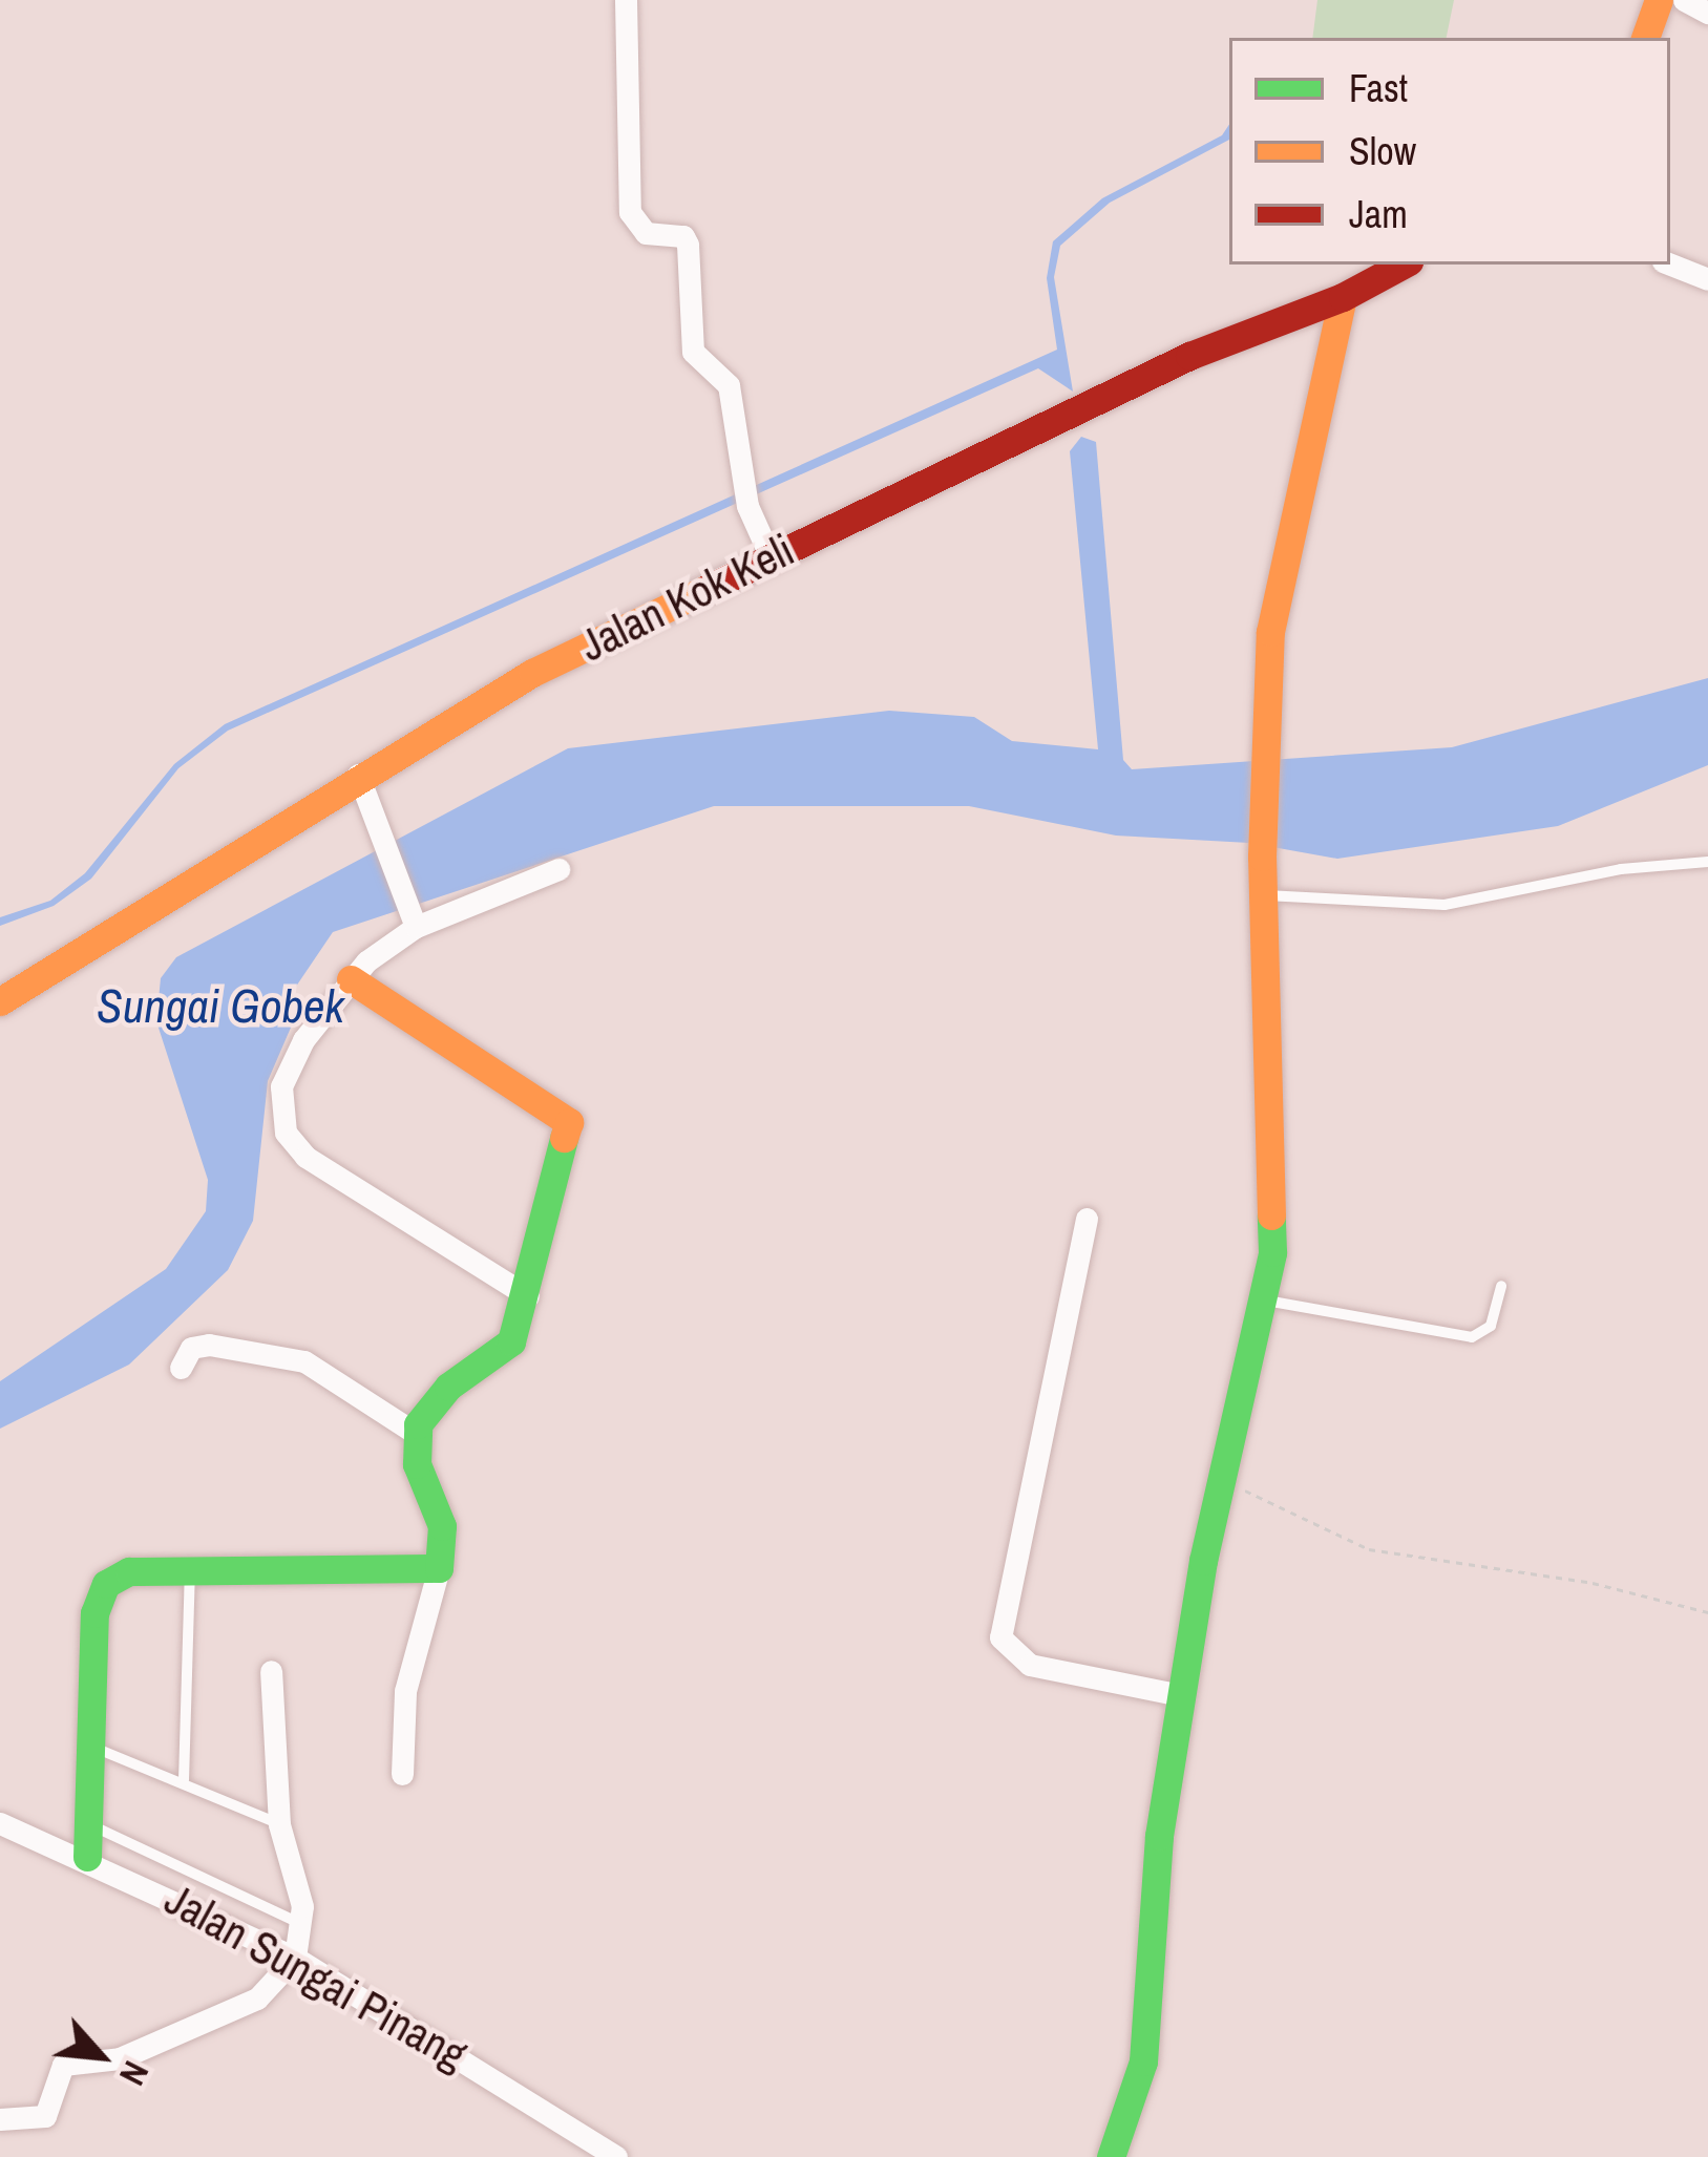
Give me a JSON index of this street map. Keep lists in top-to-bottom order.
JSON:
{
  "streets": {
    "street": ["Jalan Kok Keli", "Jalan Sungai Pinang"]
  },
  "water": ["Sungai Gobek"],
  "legend": ["Fast", "Slow", "Jam"],
  "north": "bottom right"
}
